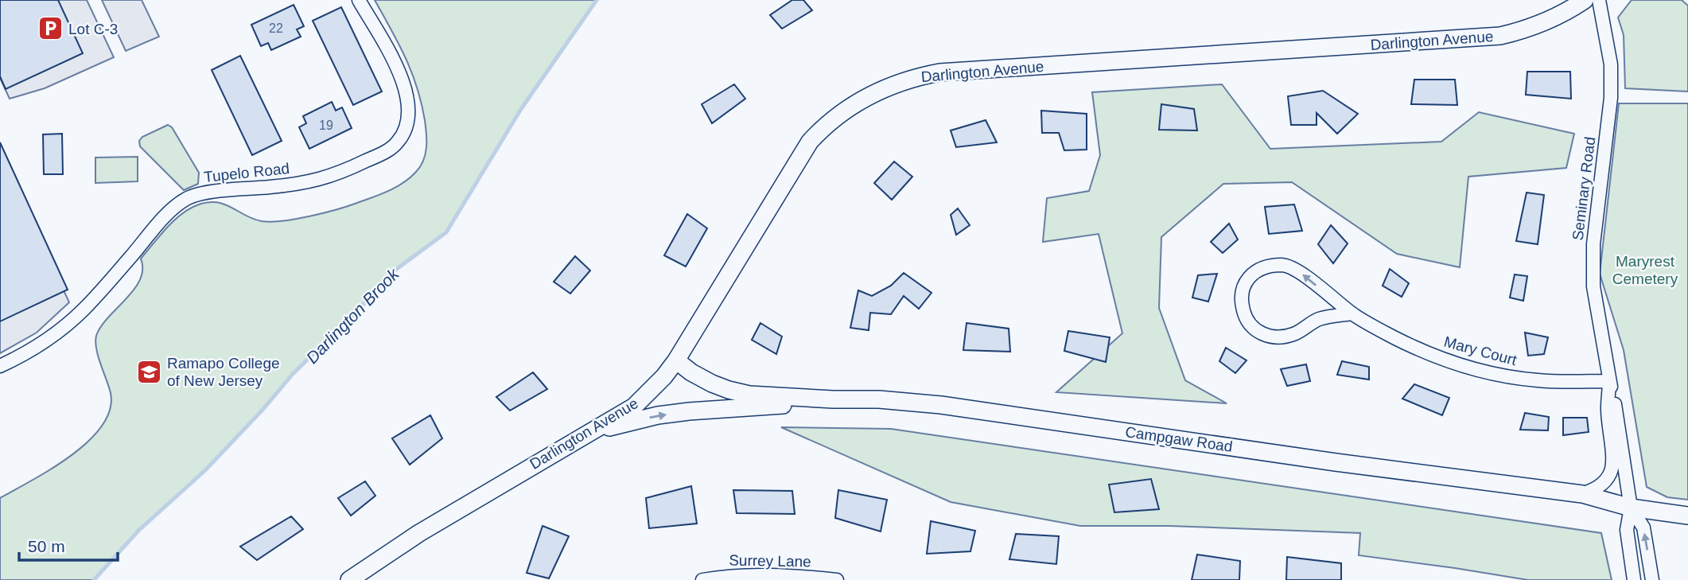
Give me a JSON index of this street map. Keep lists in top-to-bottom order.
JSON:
{
  "streets": {
    "main road": ["Darlington Avenue", "Campgaw Road"],
    "street": [
      "Tupelo Road",
      "Seminary Road",
      "Mary Court",
      "Surrey Lane"
    ]
  },
  "crossings": [
    ["Darlington Avenue", "Campgaw Road"],
    ["Seminary Road", "Mary Court"],
    ["Seminary Road", "Campgaw Road"]
  ],
  "water": ["Darlington Brook"],
  "parks": ["Maryrest Cemetery"],
  "places": {
    "parking": ["Lot C-3"],
    "school or university": ["Ramapo College of New Jersey"]
  },
  "house_numbers": ["22", "19"],
  "scale_bar": "50 m"
}
